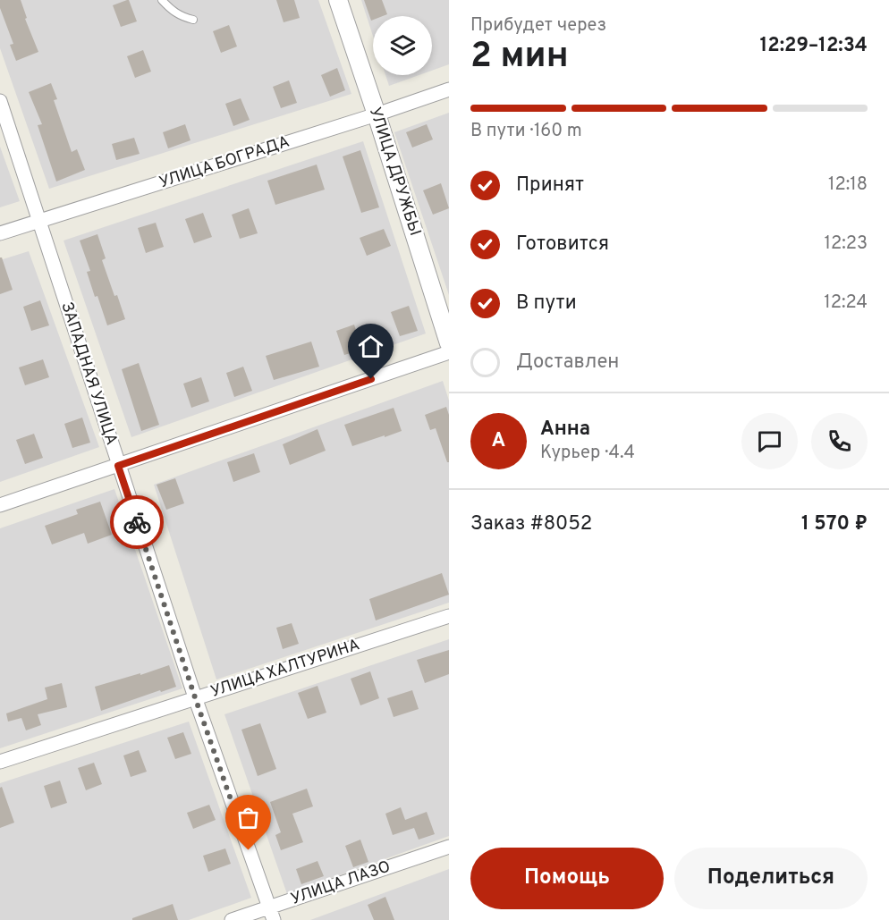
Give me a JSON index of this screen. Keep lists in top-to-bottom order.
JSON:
{
  "streets": {
    "street": [
      "УЛИЦА БОГРАДА",
      "УЛИЦА ДРУЖБЫ",
      "ЗАПАДНАЯ УЛИЦА",
      "УЛИЦА ХАЛТУРИНА",
      "УЛИЦА ЛАЗО"
    ]
  },
  "crossings": [
    ["УЛИЦА БОГРАДА", "УЛИЦА ДРУЖБЫ"],
    ["УЛИЦА БОГРАДА", "ЗАПАДНАЯ УЛИЦА"],
    ["ЗАПАДНАЯ УЛИЦА", "УЛИЦА ХАЛТУРИНА"],
    ["ЗАПАДНАЯ УЛИЦА", "УЛИЦА ЛАЗО"]
  ],
  "page": {
    "heading": ["2 мин", "Прибудет через", "12:29–12:34"],
    "panel": [
      "Анна",
      "Курьер · 4.4",
      "Заказ #8052",
      "1 570 ₽"
    ],
    "bar": "В пути · 160 m",
    "list": [
      ["Принят", "12:18"],
      ["Готовится", "12:23"],
      ["В пути", "12:24"],
      "Доставлен"
    ],
    "round": "А",
    "buttons": ["Помощь", "Поделиться"]
  }
}
